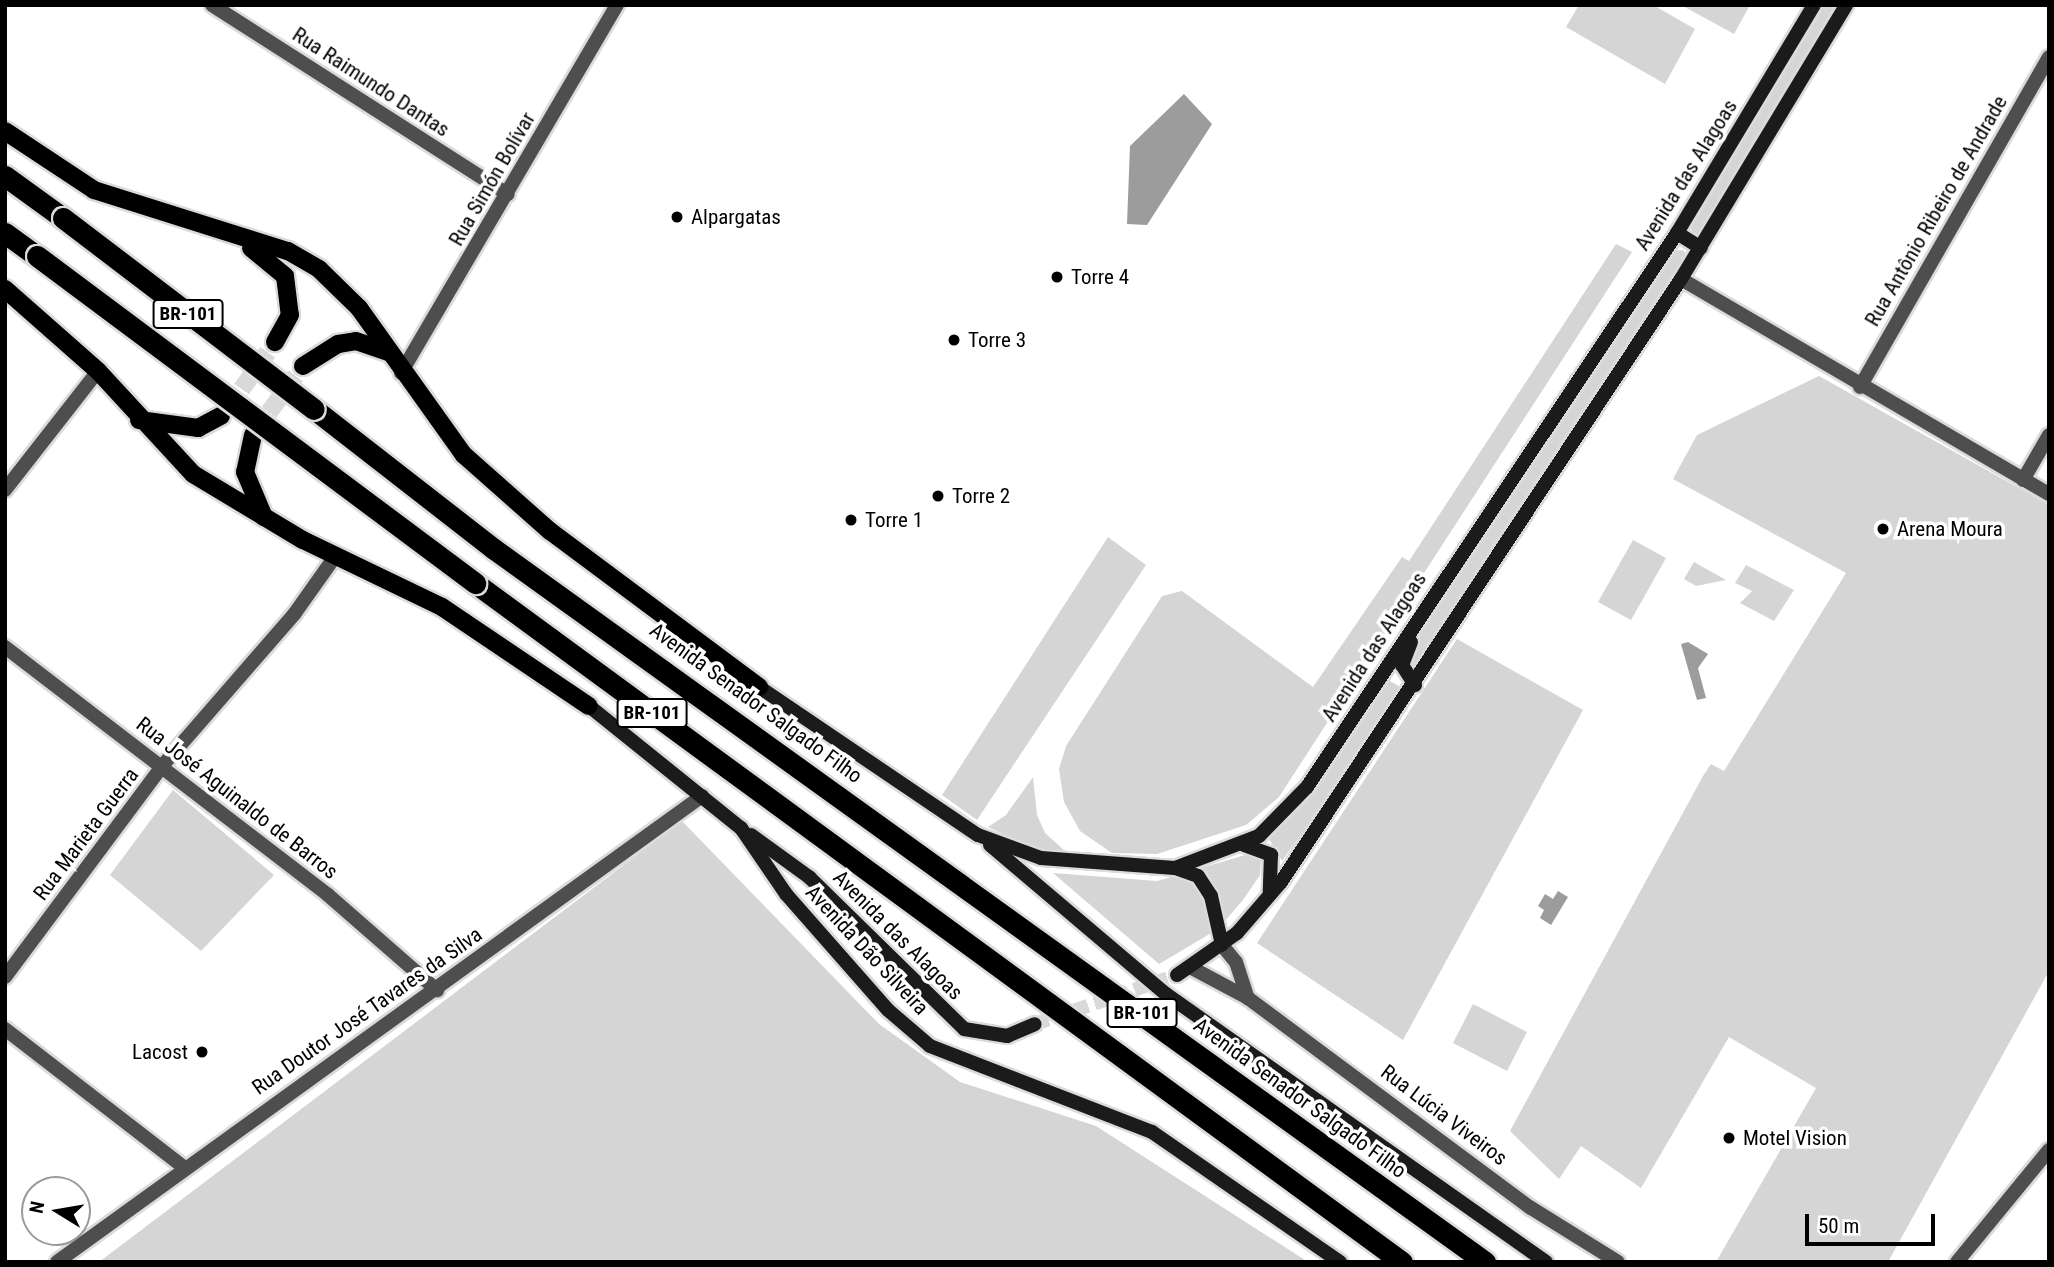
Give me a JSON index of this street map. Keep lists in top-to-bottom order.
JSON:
{
  "streets": {
    "highway": ["BR-101", "Avenida Senador Salgado Filho"],
    "main road": ["Avenida das Alagoas", "Avenida Dão Silveira"],
    "street": [
      "Rua Raimundo Dantas",
      "Rua Simón Bolívar",
      "Rua Antônio Ribeiro de Andrade",
      "Rua José Aguinaldo de Barros",
      "Rua Marieta Guerra",
      "Rua Doutor José Tavares da Silva",
      "Rua Lúcia Viveiros"
    ]
  },
  "crossings": [
    ["Rua Raimundo Dantas", "Rua Simón Bolívar"],
    ["Avenida das Alagoas", "Avenida Senador Salgado Filho"],
    ["Avenida das Alagoas", "Avenida Dão Silveira"],
    ["Rua Simón Bolívar", "Avenida Senador Salgado Filho"],
    ["Rua José Aguinaldo de Barros", "Rua Marieta Guerra"],
    ["Rua José Aguinaldo de Barros", "Rua Doutor José Tavares da Silva"],
    ["Avenida Dão Silveira", "Rua Doutor José Tavares da Silva"]
  ],
  "places": [
    "Alpargatas",
    "Torre 4",
    "Torre 3",
    "Torre 2",
    "Torre 1",
    "Arena Moura",
    "Lacost",
    "Motel Vision"
  ],
  "scale_bar": "50 m",
  "north": "left"
}
